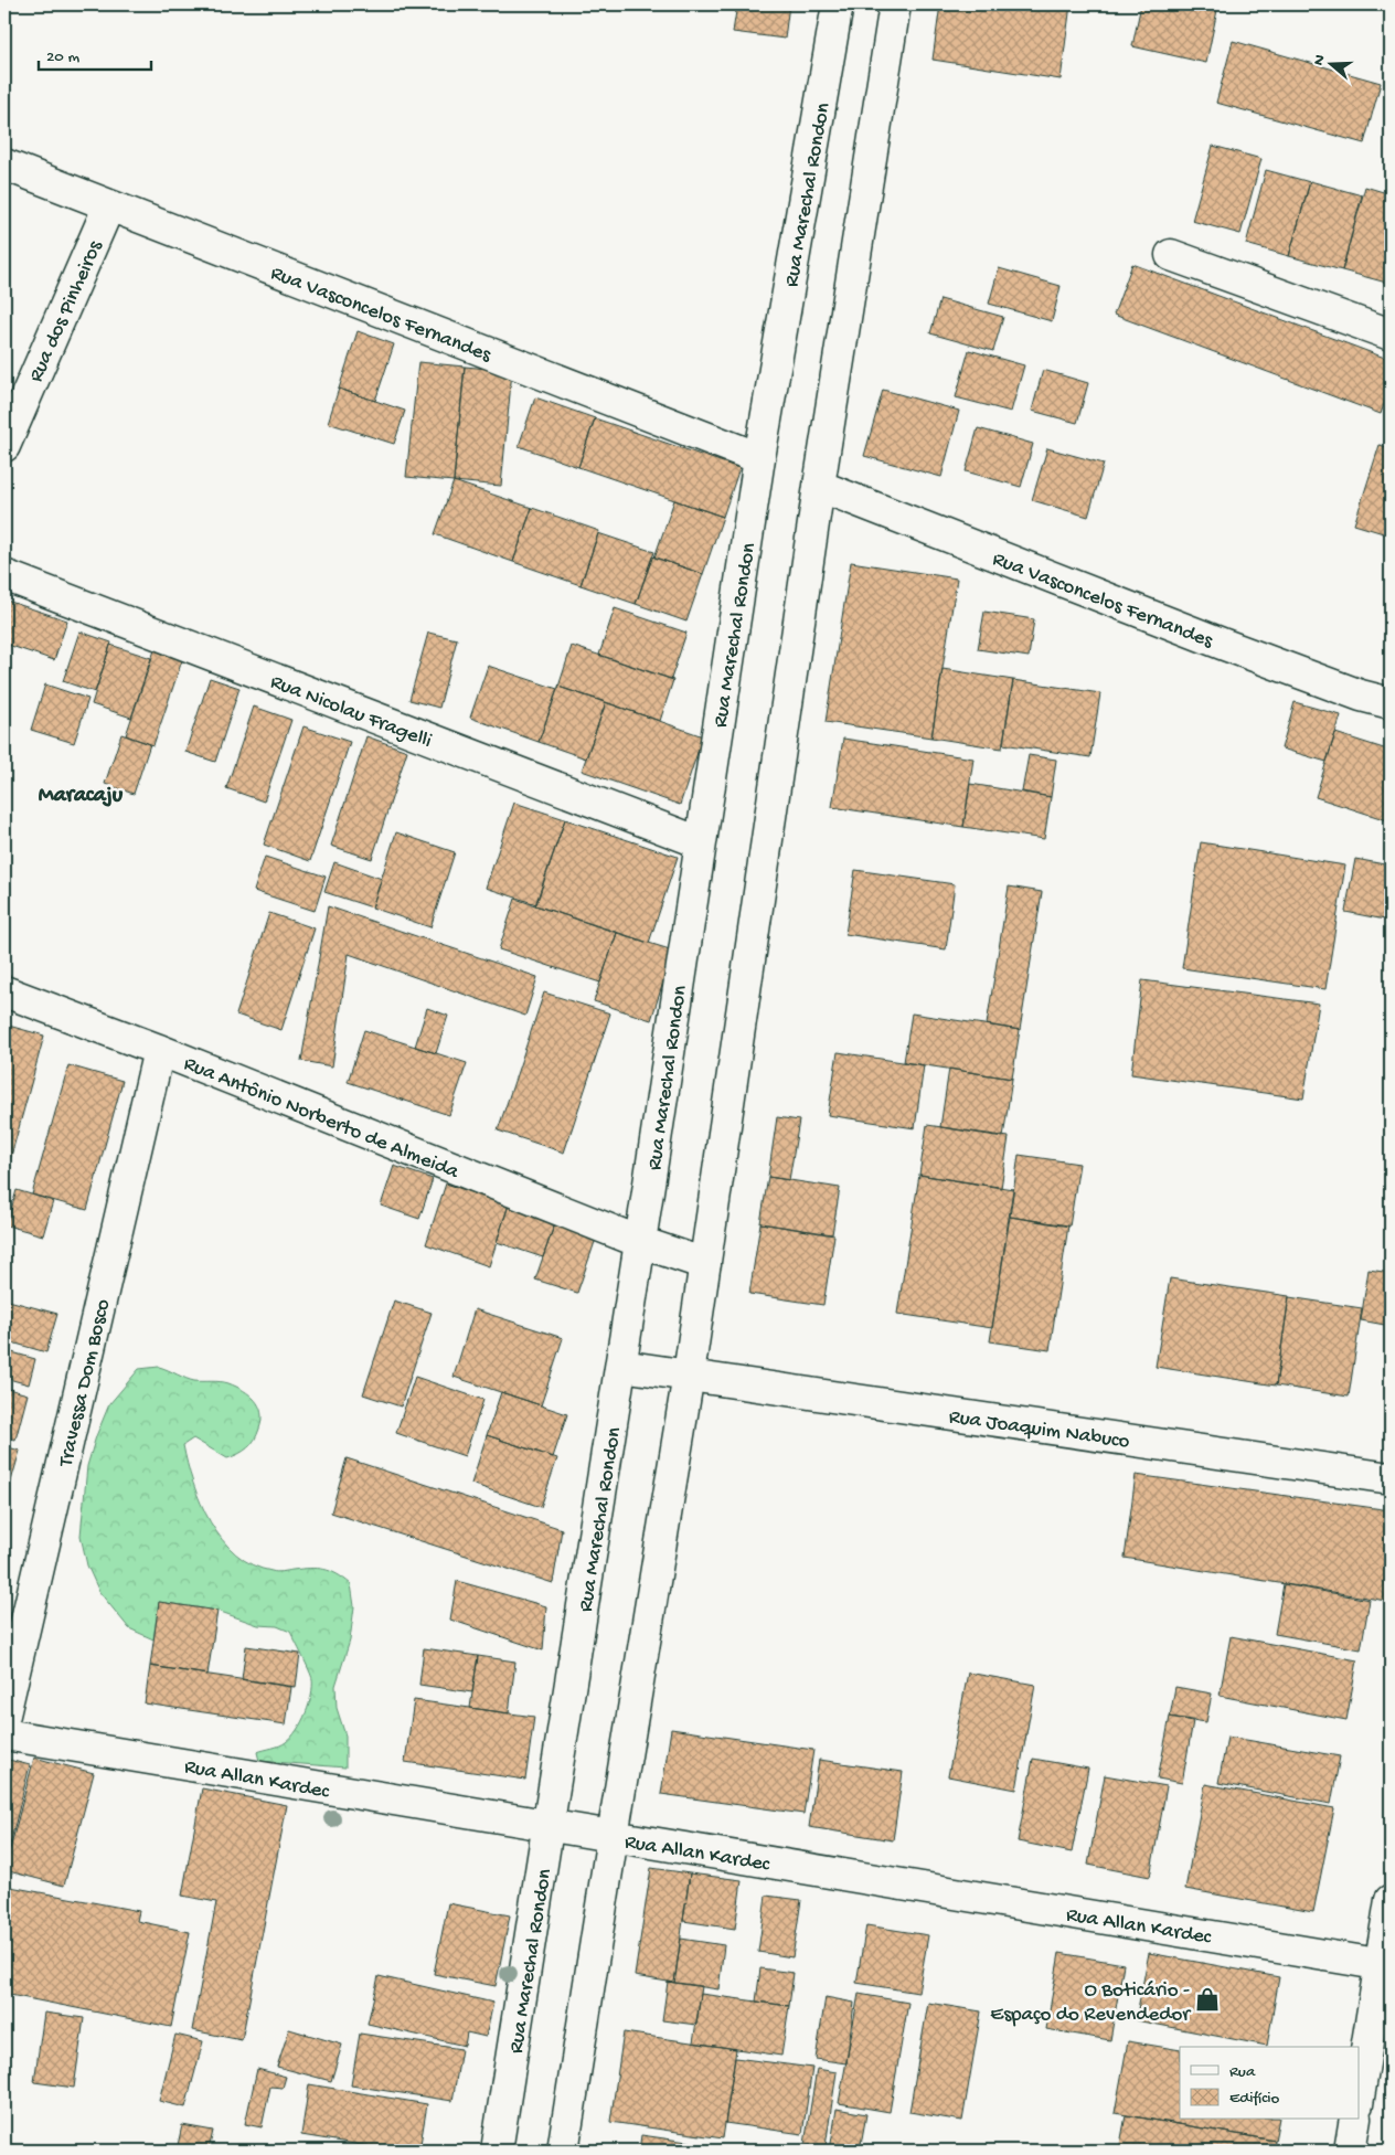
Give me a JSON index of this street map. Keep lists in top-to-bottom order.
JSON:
{
  "streets": {
    "street": [
      "Rua Marechal Rondon",
      "Rua dos Pinheiros",
      "Rua Vasconcelos Fernandes",
      "Rua Nicolau Fragelli",
      "Rua Antônio Norberto de Almeida",
      "Travessa Dom Bosco",
      "Rua Joaquim Nabuco",
      "Rua Allan Kardec"
    ]
  },
  "crossings": [
    ["Rua Marechal Rondon", "Rua Vasconcelos Fernandes"],
    ["Rua Marechal Rondon", "Rua Nicolau Fragelli"],
    ["Rua Marechal Rondon", "Rua Antônio Norberto de Almeida"],
    ["Rua Marechal Rondon", "Rua Joaquim Nabuco"],
    ["Rua Marechal Rondon", "Rua Allan Kardec"],
    ["Rua dos Pinheiros", "Rua Vasconcelos Fernandes"],
    ["Rua Antônio Norberto de Almeida", "Travessa Dom Bosco"]
  ],
  "districts": ["Maracaju"],
  "places": {
    "shop": ["O Boticário - Espaço do Revendedor"]
  },
  "legend": ["Rua", "Edifício"],
  "scale_bar": "20 m",
  "north": "left"
}
